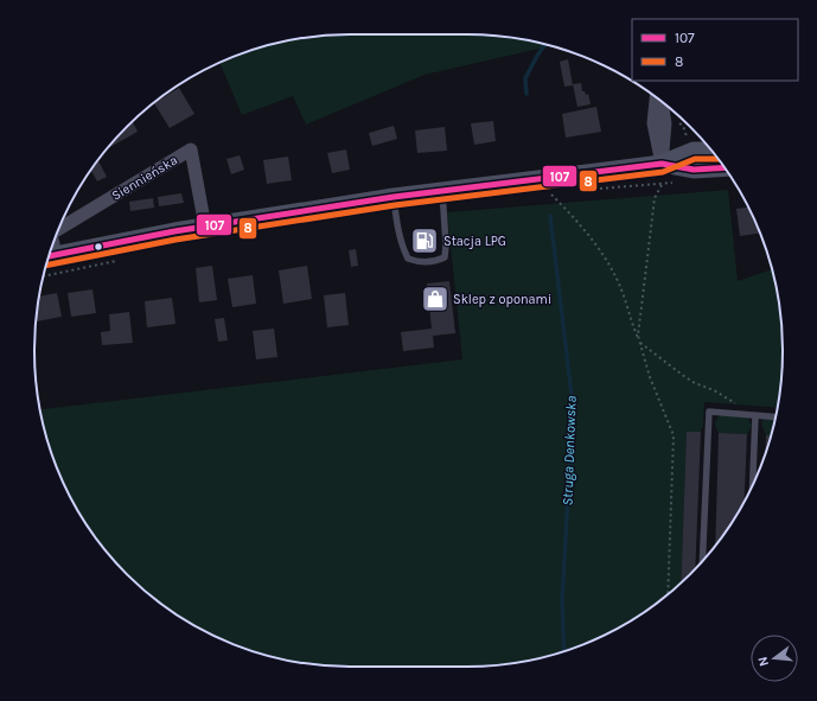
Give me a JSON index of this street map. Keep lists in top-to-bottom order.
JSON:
{
  "streets": {
    "main road": ["Siennieńska"]
  },
  "water": ["Struga Denkowska"],
  "places": {
    "fuel station": ["Stacja LPG"],
    "shop": ["Sklep z oponami"]
  },
  "lines": ["transit line 8", "transit line 107"],
  "legend": ["107", "8"],
  "north": "left"
}
